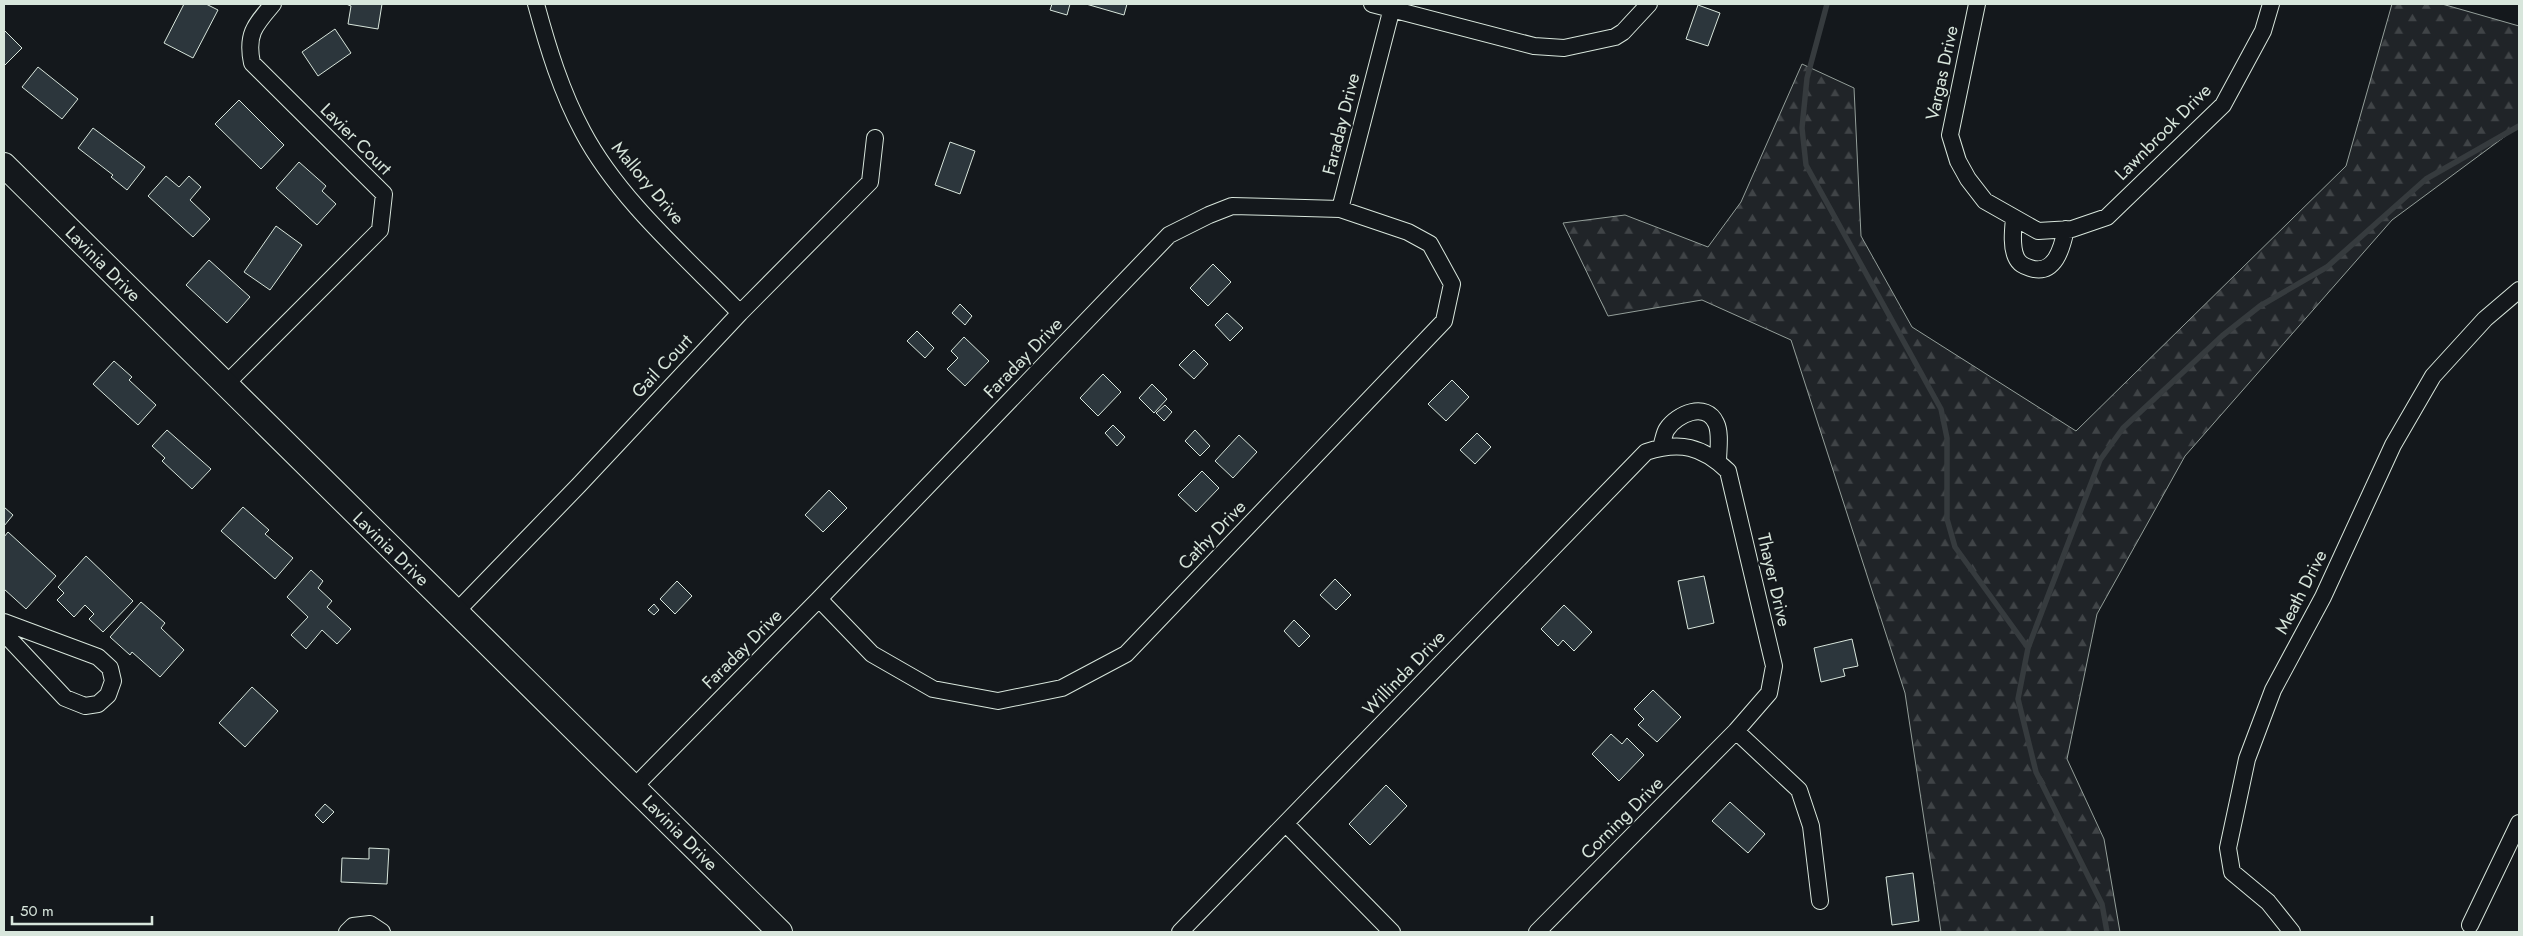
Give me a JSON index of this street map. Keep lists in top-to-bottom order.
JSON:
{
  "streets": {
    "street": [
      "Vargas Drive",
      "Faraday Drive",
      "Lawnbrook Drive",
      "Lavier Court",
      "Mallory Drive",
      "Lavinia Drive",
      "Gail Court",
      "Cathy Drive",
      "Thayer Drive",
      "Meath Drive",
      "Willinda Drive",
      "Corning Drive"
    ]
  },
  "crossings": [
    ["Vargas Drive", "Lawnbrook Drive"],
    ["Faraday Drive", "Lavinia Drive"],
    ["Faraday Drive", "Cathy Drive"],
    ["Lavier Court", "Lavinia Drive"],
    ["Mallory Drive", "Gail Court"],
    ["Lavinia Drive", "Gail Court"],
    ["Thayer Drive", "Willinda Drive"],
    ["Thayer Drive", "Corning Drive"]
  ],
  "scale_bar": "50 m"
}
